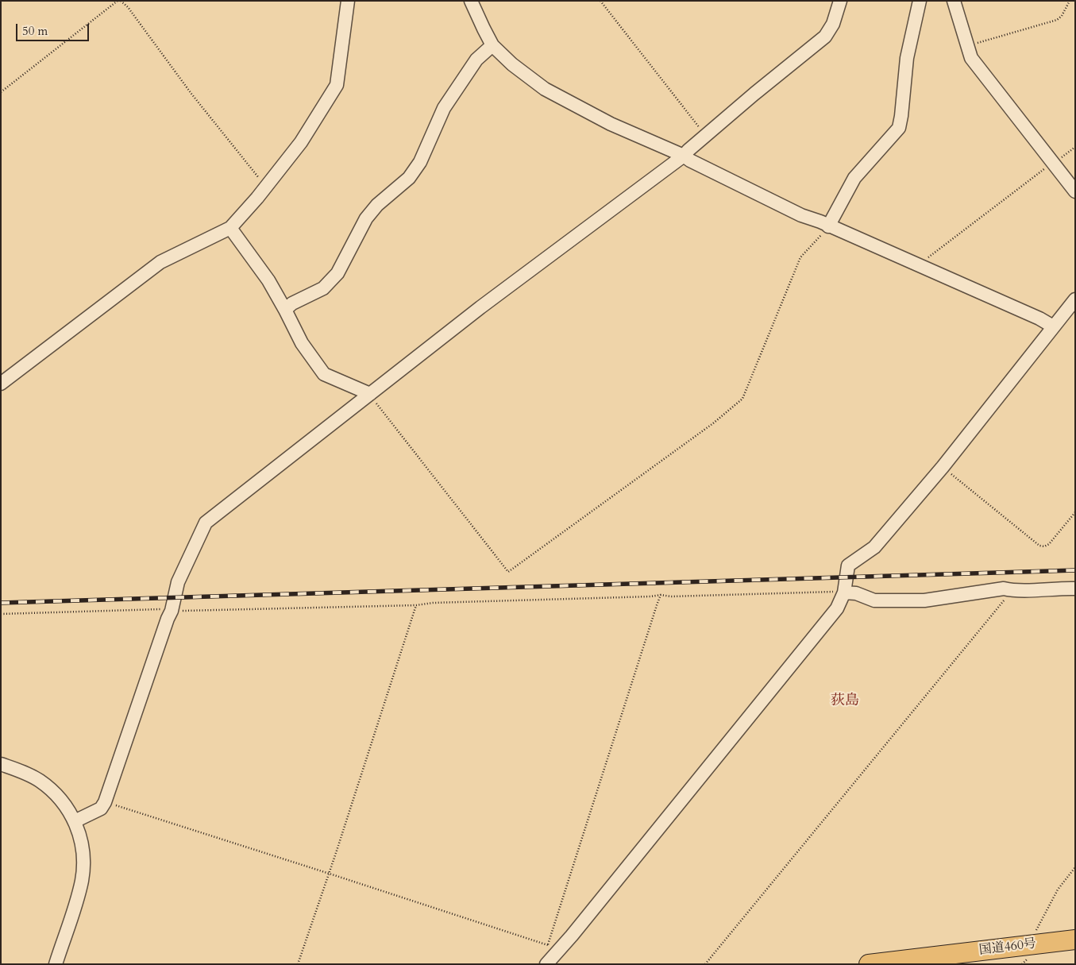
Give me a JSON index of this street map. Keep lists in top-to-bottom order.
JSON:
{
  "streets": {
    "highway": ["国道460号"]
  },
  "districts": ["荻島"],
  "scale_bar": "50 m"
}
